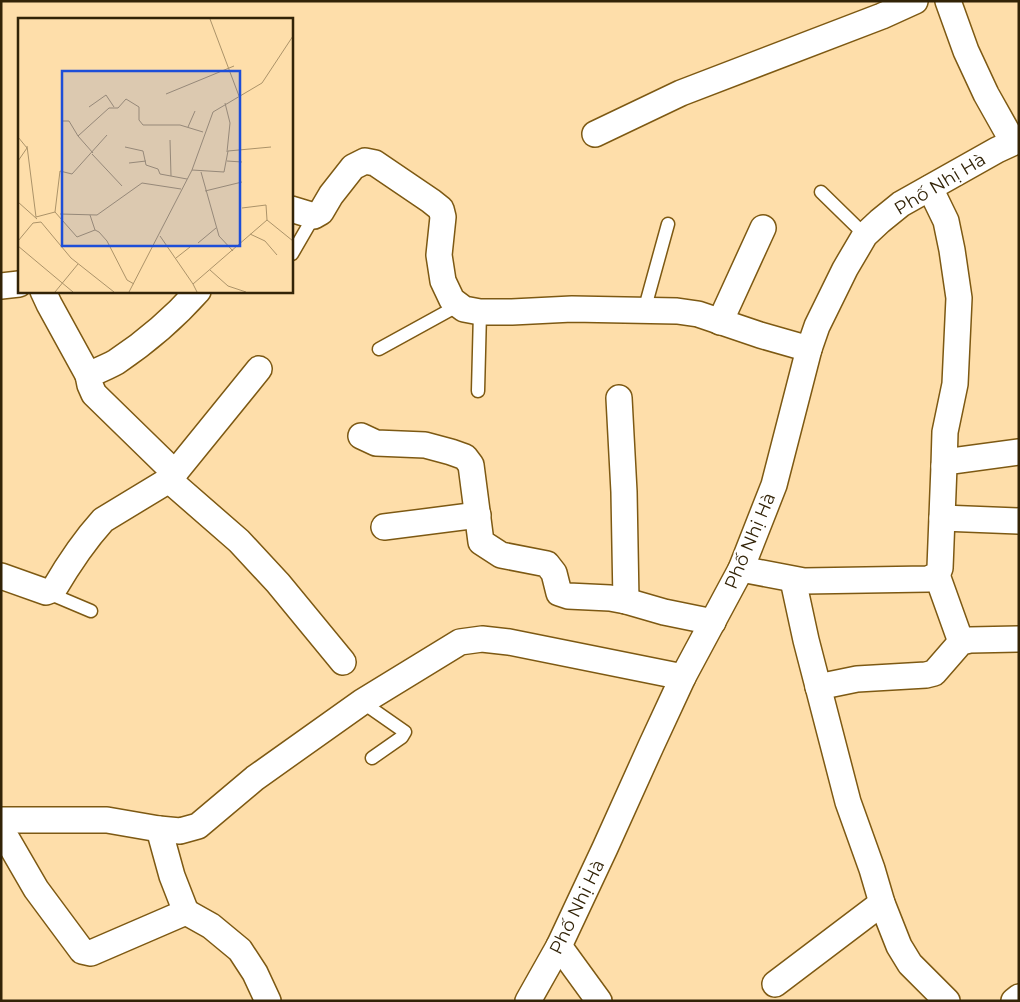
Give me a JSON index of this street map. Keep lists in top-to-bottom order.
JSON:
{
  "streets": {
    "street": ["Phố Nhị Hà"]
  }
}
